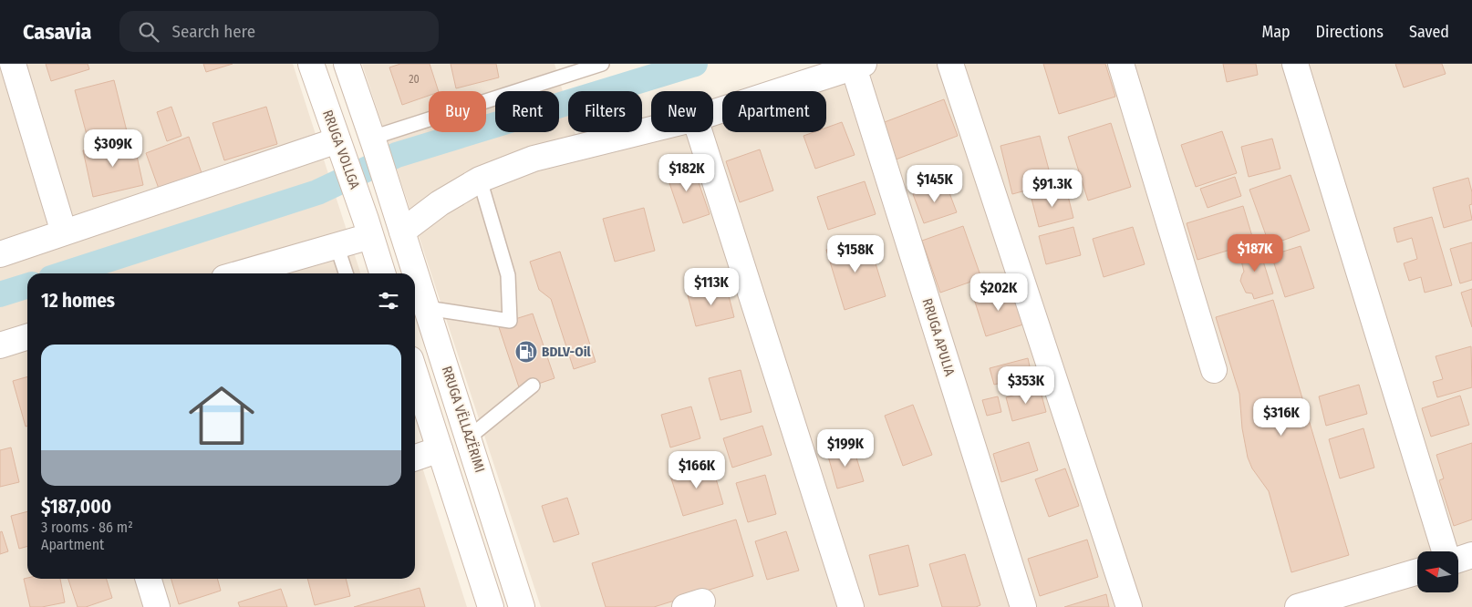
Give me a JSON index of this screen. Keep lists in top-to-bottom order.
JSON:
{
  "streets": {
    "street": ["RRUGA VOLLGA", "RRUGA APULIA", "RRUGA VËLLAZËRIMI"]
  },
  "places": {
    "fuel station": ["BDLV-Oil"]
  },
  "house_numbers": ["20"],
  "north": "left",
  "page": {
    "header": "Casavia",
    "search": "Search here",
    "nav": ["Map", "Directions", "Saved"],
    "chip": [
      "Buy",
      "Rent",
      "Filters",
      "New",
      "Apartment"
    ],
    "price": [
      "$309K",
      "$182K",
      "$145K",
      "$91.3K",
      "$187K",
      "$158K",
      "$113K",
      "$202K",
      "$353K",
      "$316K",
      "$199K",
      "$166K"
    ],
    "heading": "12 homes",
    "list": [
      {
        "name": "$187,000",
        "note": "3 rooms · 86 m² · Apartment"
      }
    ]
  }
}
